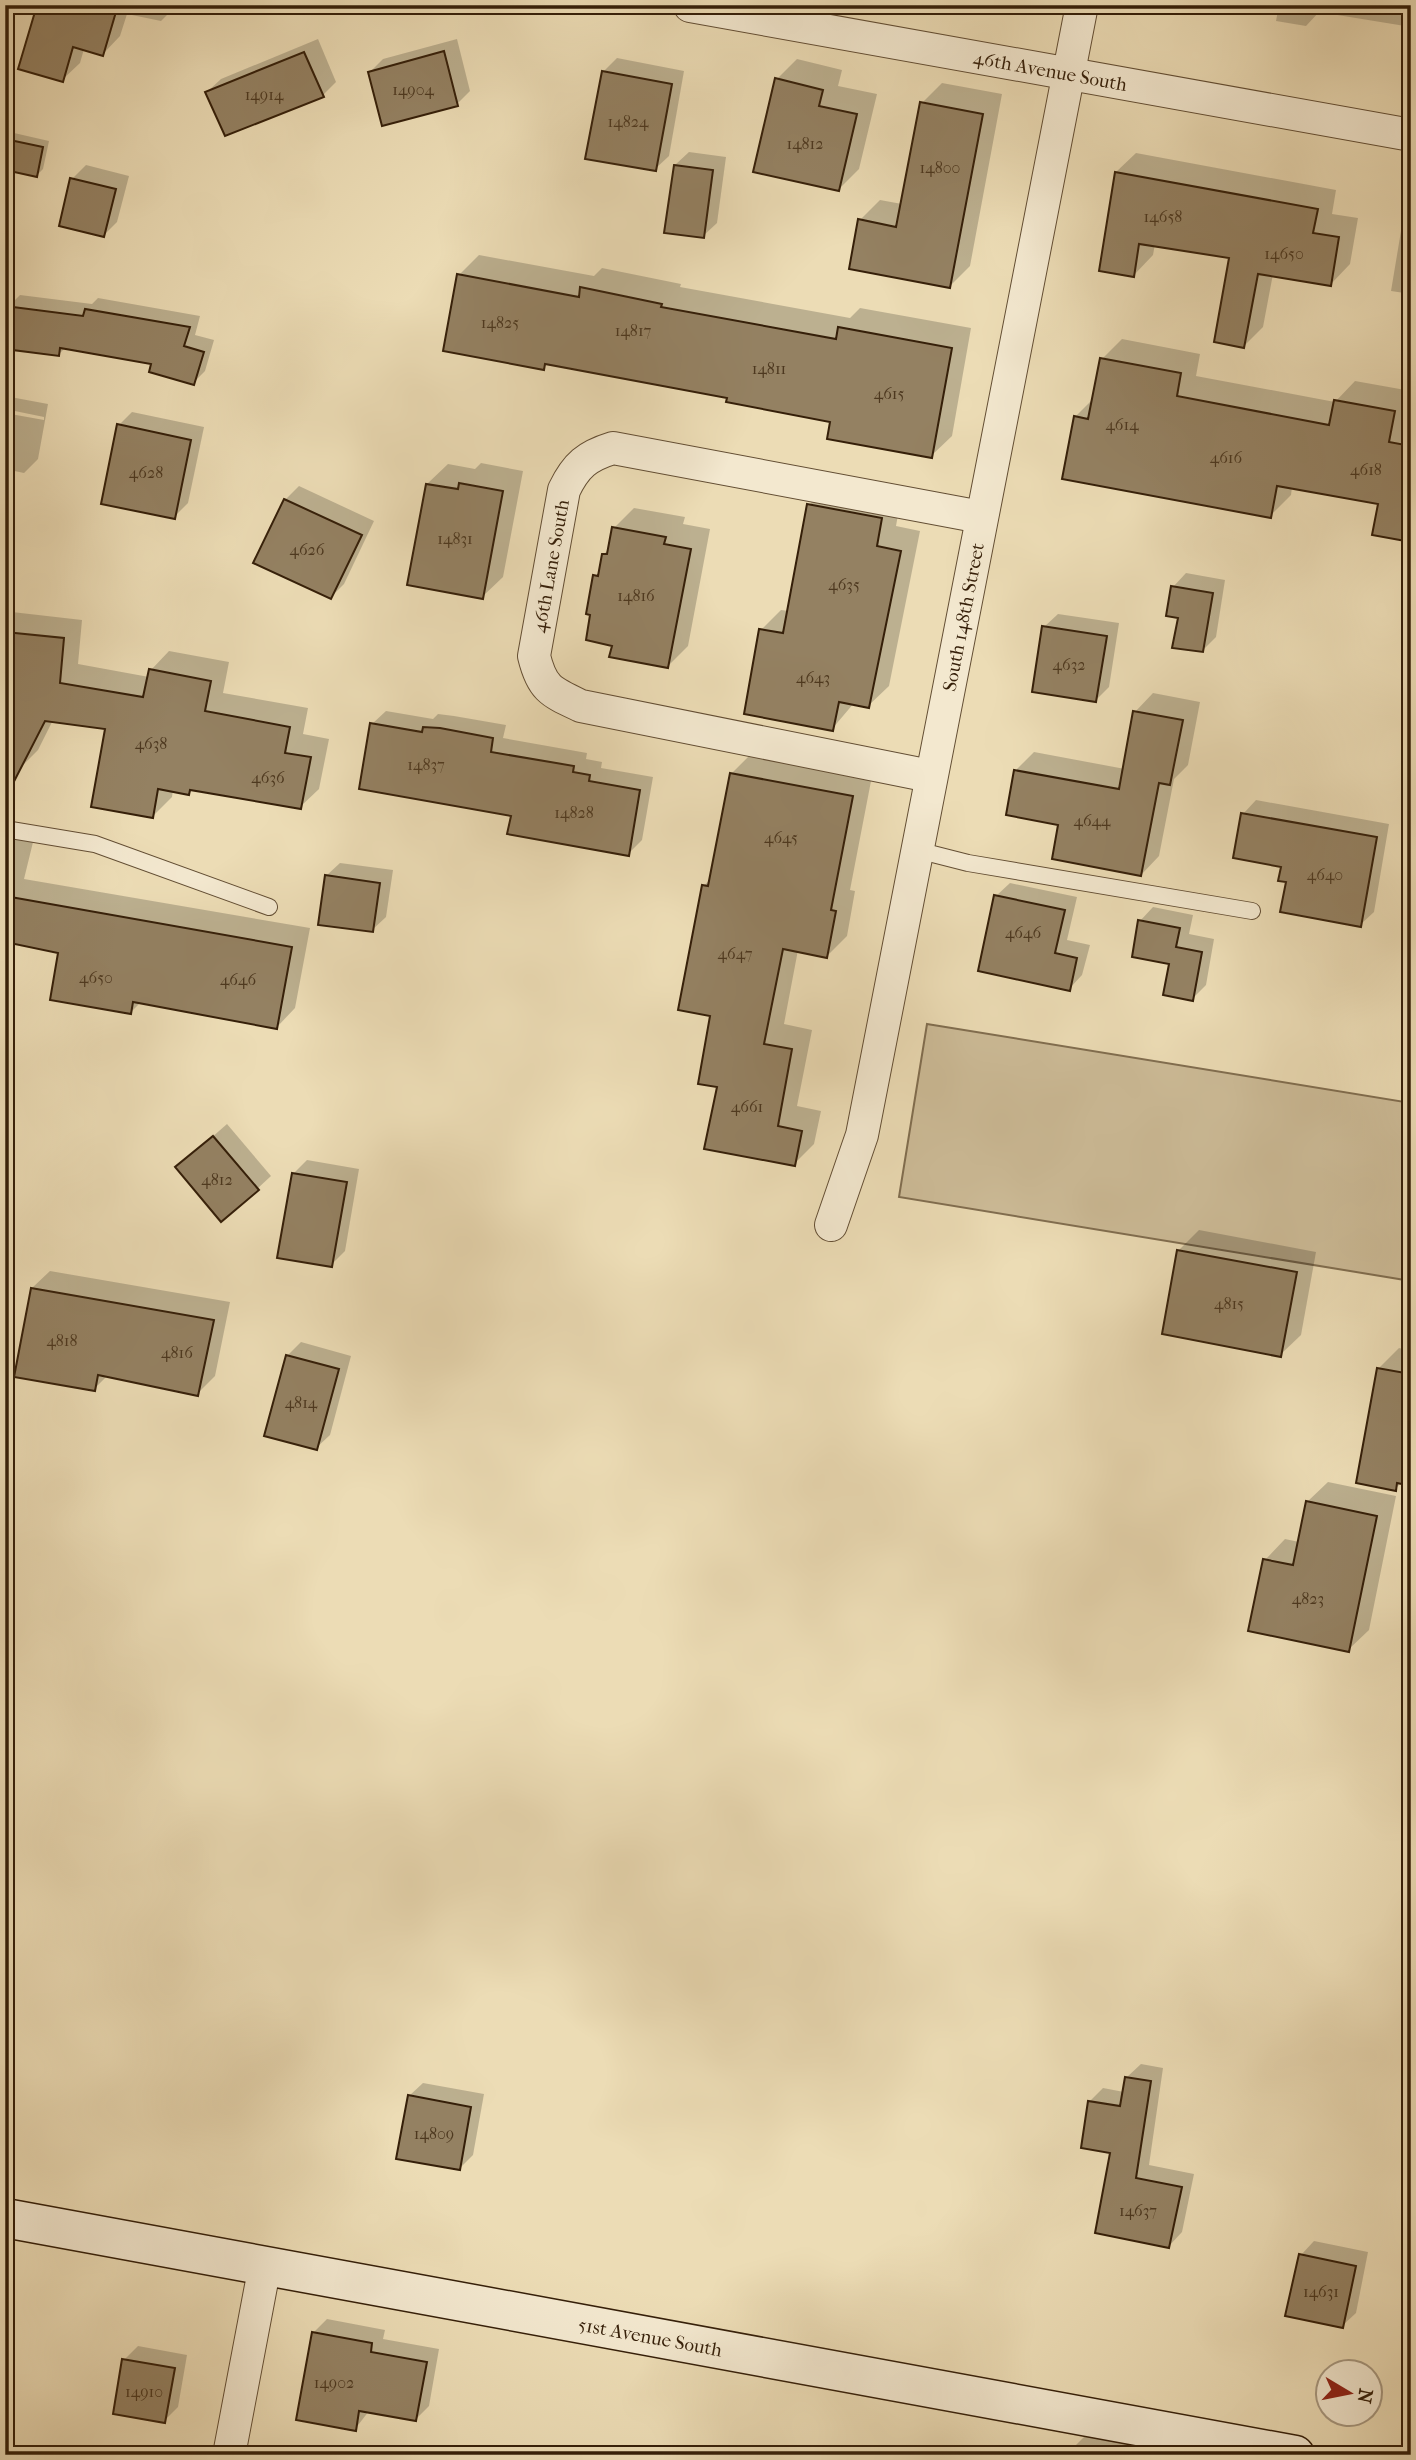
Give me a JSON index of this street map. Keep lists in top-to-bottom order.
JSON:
{
  "streets": {
    "street": [
      "46th Avenue South",
      "46th Lane South",
      "South 148th Street",
      "51st Avenue South"
    ]
  },
  "crossings": [
    ["46th Avenue South", "South 148th Street"],
    ["46th Lane South", "South 148th Street"]
  ],
  "house_numbers": [
    "14904",
    "14914",
    "14824",
    "14812",
    "14800",
    "14658",
    "14650",
    "14825",
    "14817",
    "14811",
    "4615",
    "4614",
    "4616",
    "4618",
    "4628",
    "14831",
    "4626",
    "4635",
    "14816",
    "4632",
    "4643",
    "4638",
    "14837",
    "4636",
    "14828",
    "4644",
    "4645",
    "4640",
    "4646",
    "4647",
    "4650",
    "4646",
    "4661",
    "4812",
    "4815",
    "4818",
    "4816",
    "4814",
    "4823",
    "14809",
    "14637",
    "14631",
    "14902",
    "14910"
  ],
  "north": "right"
}
